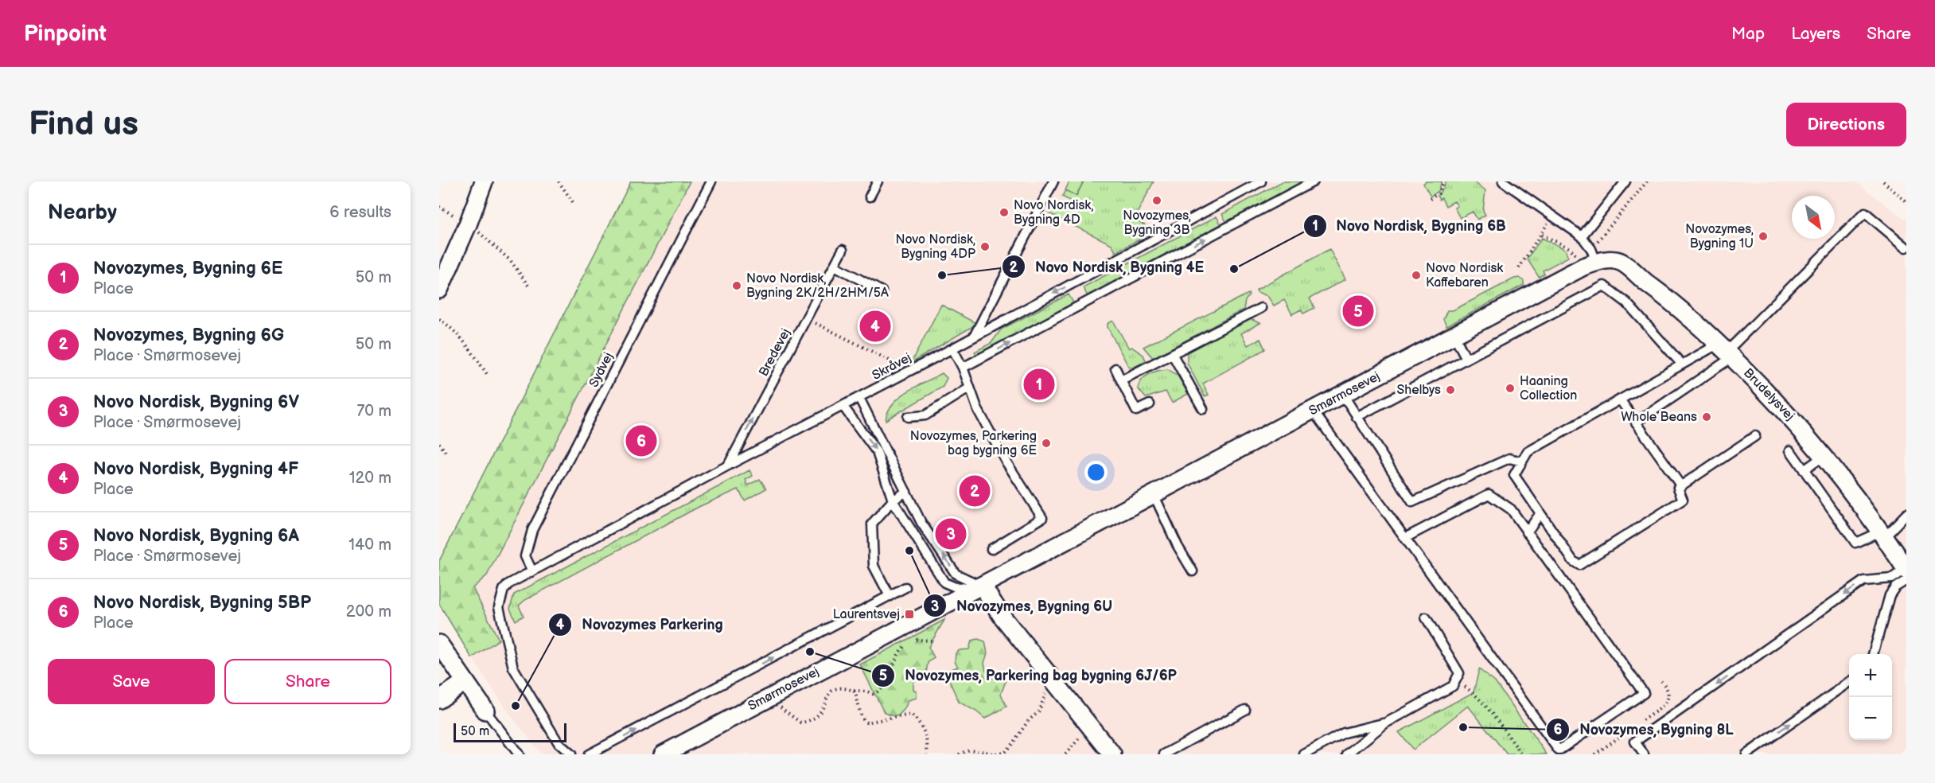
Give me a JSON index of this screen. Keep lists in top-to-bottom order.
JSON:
{
  "streets": {
    "street": ["Smørmosevej", "Brudelysvej"],
    "lane": ["Bredevej", "Skråvej", "Sydvej"]
  },
  "crossings": [
    ["Bredevej", "Skråvej"],
    ["Skråvej", "Sydvej"],
    ["Skråvej", "Smørmosevej"],
    ["Smørmosevej", "Brudelysvej"]
  ],
  "one_way": ["Bredevej"],
  "places": {
    "other": [
      "Novozymes, Bygning 3B",
      "Novo Nordisk, Bygning 4D",
      "Novozymes, Bygning 1U",
      "Novo Nordisk, Bygning 4DP",
      "Novo Nordisk, Bygning 6B",
      "Novo Nordisk, Bygning 4E",
      "Novo Nordisk Kaffebaren",
      "Novo Nordisk, Bygning 2K/2H/2HM/5A",
      "Haaning Collection",
      "Shelbys",
      "Whole Beans",
      "Novozymes, Parkering bag bygning 6E",
      "Novozymes, Bygning 6U",
      "Novozymes, Parkering bag bygning 6J/6P",
      "Novozymes Parkering",
      "Novozymes, Bygning 8L"
    ],
    "transit": ["Laurentsvej"]
  },
  "scale_bar": "50 m",
  "north": "bottom right",
  "page": {
    "header": "Pinpoint",
    "nav": ["Map", "Layers", "Share"],
    "buttons": [
      "Directions",
      ["Save", "Share"]
    ],
    "title": "Find us",
    "heading": ["Nearby", "6 results"],
    "list": [
      {
        "mark": "1",
        "name": "Novozymes, Bygning 6E",
        "note": "Place",
        "value": "50 m"
      },
      {
        "mark": "2",
        "name": "Novozymes, Bygning 6G",
        "note": "Place · Smørmosevej",
        "value": "50 m"
      },
      {
        "mark": "3",
        "name": "Novo Nordisk, Bygning 6V",
        "note": "Place · Smørmosevej",
        "value": "70 m"
      },
      {
        "mark": "4",
        "name": "Novo Nordisk, Bygning 4F",
        "note": "Place",
        "value": "120 m"
      },
      {
        "mark": "5",
        "name": "Novo Nordisk, Bygning 6A",
        "note": "Place · Smørmosevej",
        "value": "140 m"
      },
      {
        "mark": "6",
        "name": "Novo Nordisk, Bygning 5BP",
        "note": "Place",
        "value": "200 m"
      }
    ],
    "pins": [
      "5",
      "4",
      "1",
      "6",
      "2",
      "3"
    ],
    "map_buttons": ["+", "−"],
    "scale": "50 m"
  }
}
